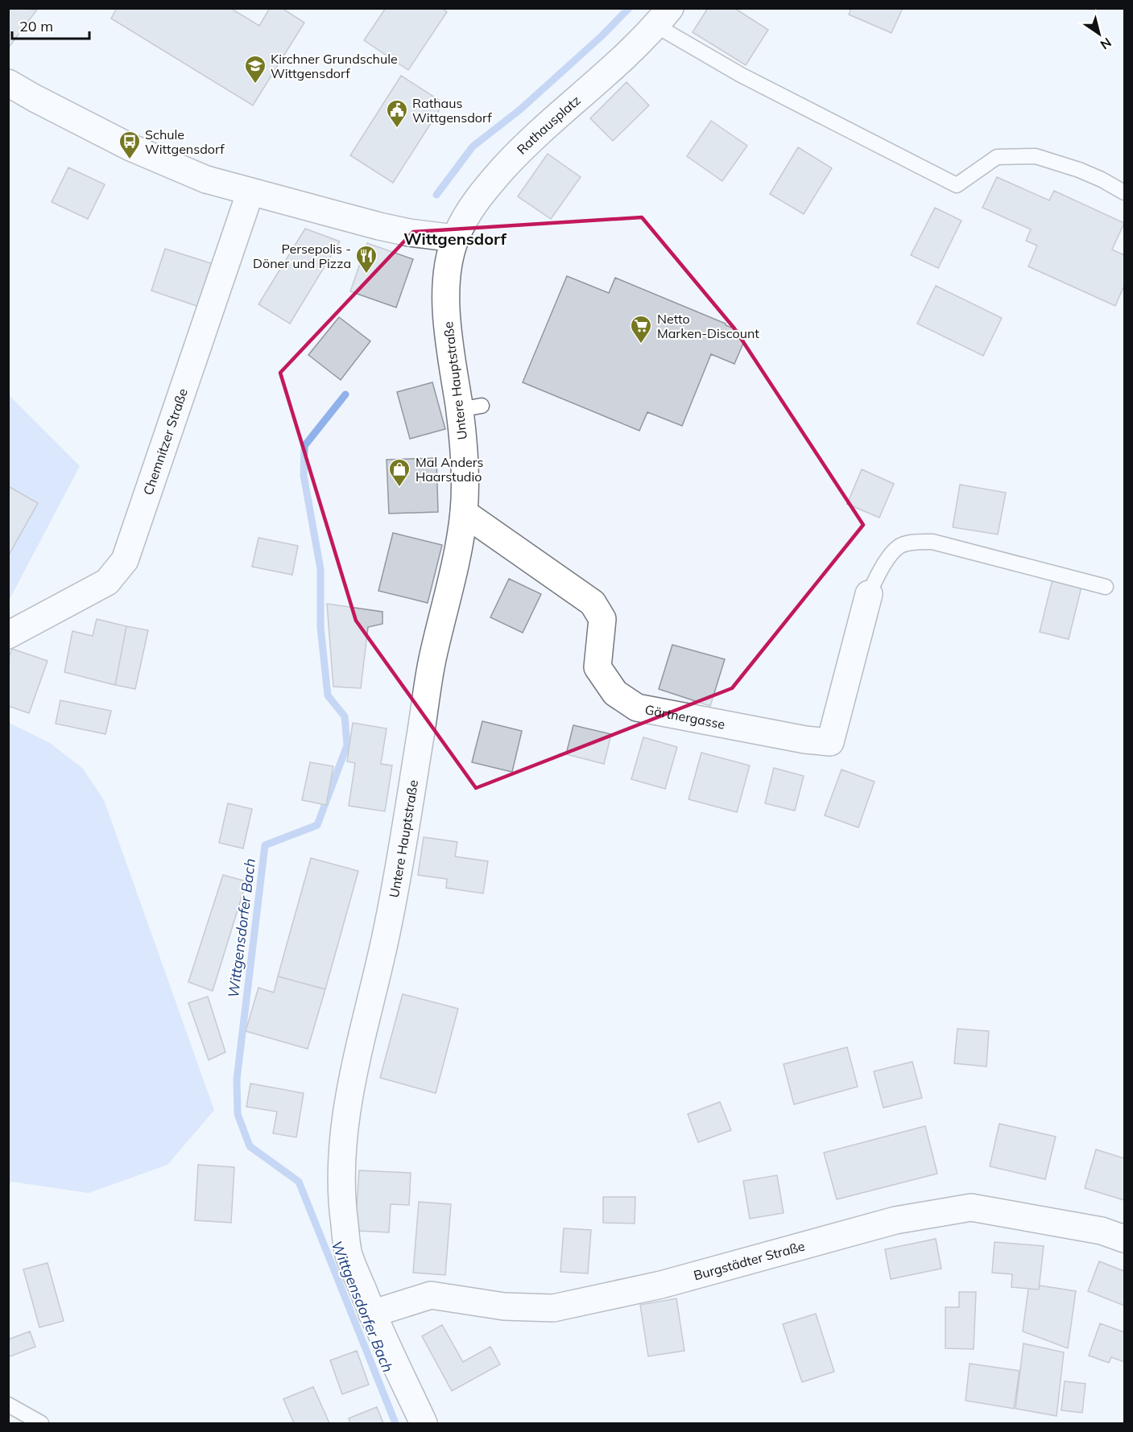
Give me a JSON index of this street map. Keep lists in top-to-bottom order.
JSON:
{
  "streets": {
    "street": [
      "Rathausplatz",
      "Untere Hauptstraße",
      "Chemnitzer Straße",
      "Gärtnergasse",
      "Burgstädter Straße"
    ]
  },
  "crossings": [
    ["Rathausplatz", "Untere Hauptstraße"],
    ["Untere Hauptstraße", "Gärtnergasse"],
    ["Untere Hauptstraße", "Burgstädter Straße"]
  ],
  "districts": ["Wittgensdorf"],
  "water": ["Wittgensdorfer Bach"],
  "places": {
    "school or university": ["Kirchner Grundschule Wittgensdorf"],
    "public building": ["Rathaus Wittgensdorf"],
    "bus stop": ["Schule Wittgensdorf"],
    "restaurant": ["Persepolis - Döner und Pizza"],
    "supermarket": ["Netto Marken-Discount"],
    "shop": ["Mal Anders Haarstudio"]
  },
  "scale_bar": "20 m",
  "north": "bottom right"
}
